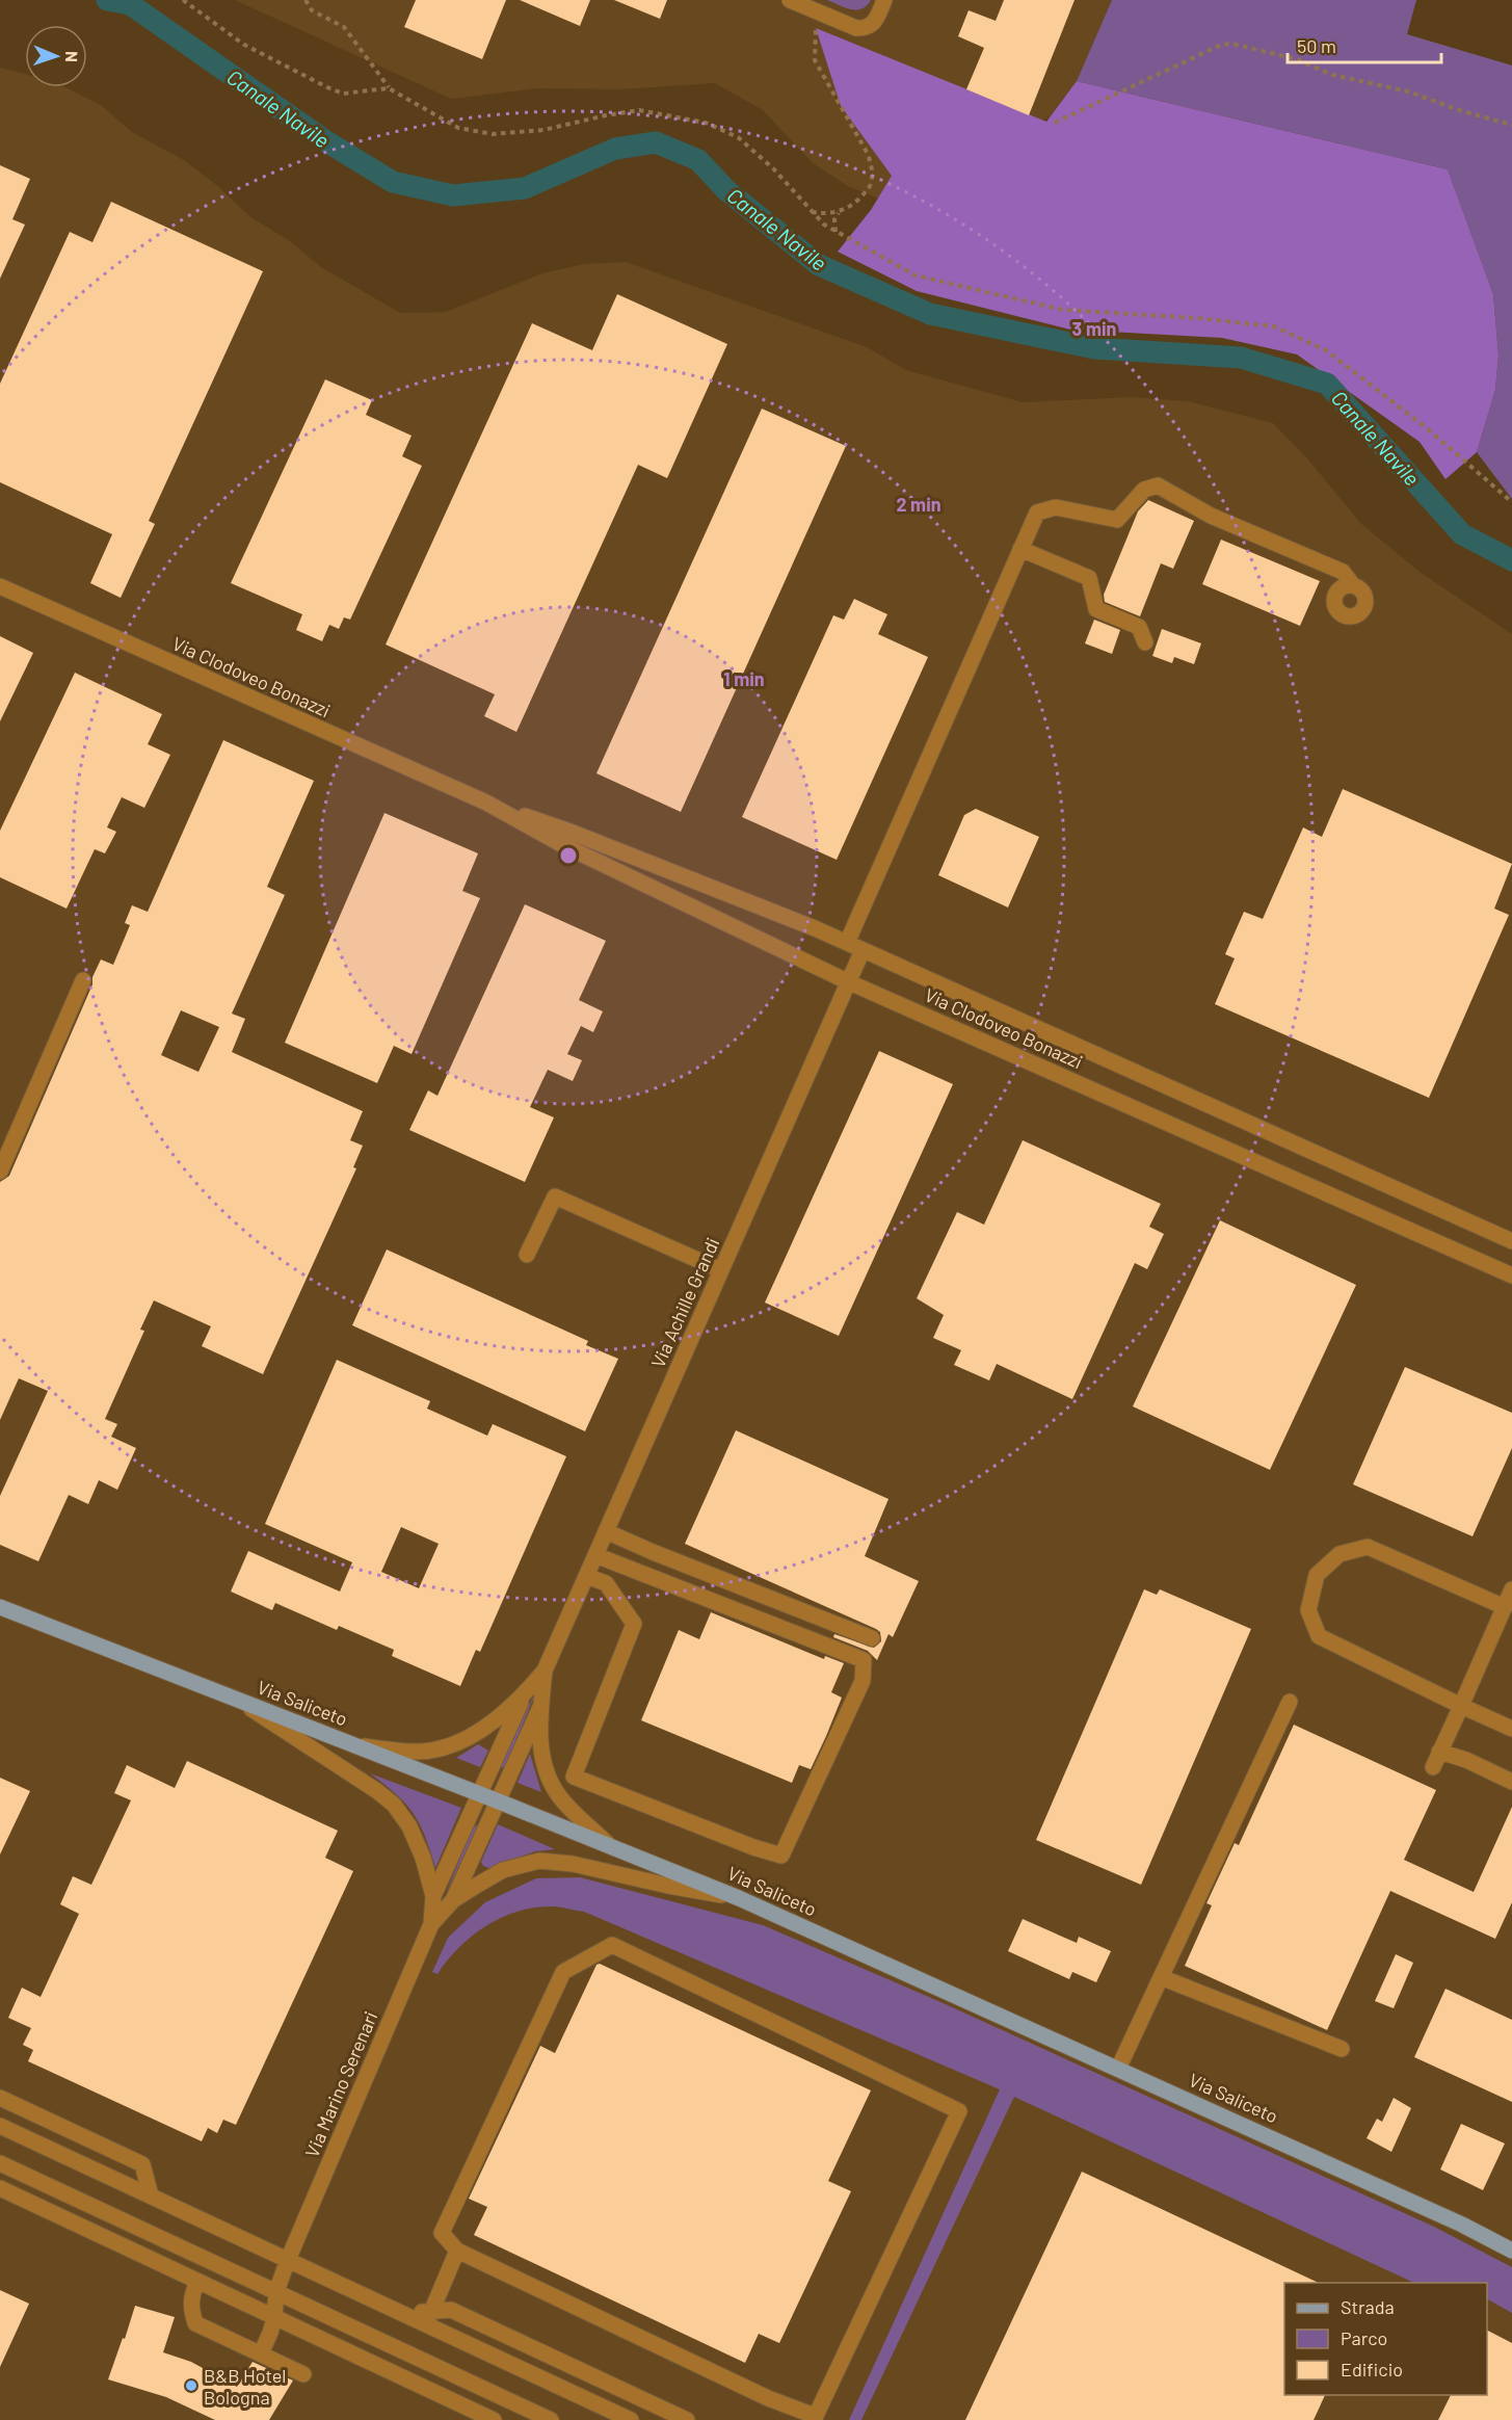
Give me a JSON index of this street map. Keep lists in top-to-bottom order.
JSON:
{
  "streets": {
    "main road": ["Via Saliceto"],
    "street": ["Via Clodoveo Bonazzi", "Via Achille Grandi", "Via Marino Serenari"]
  },
  "crossings": [
    ["Via Clodoveo Bonazzi", "Via Achille Grandi"],
    ["Via Achille Grandi", "Via Saliceto"],
    ["Via Achille Grandi", "Via Marino Serenari"],
    ["Via Saliceto", "Via Marino Serenari"]
  ],
  "water": ["Canale Navile"],
  "places": ["B&B Hotel Bologna"],
  "legend": ["Strada", "Parco", "Edificio"],
  "scale_bar": "50 m",
  "north": "right",
  "rings": ["3 min", "2 min", "1 min"]
}
